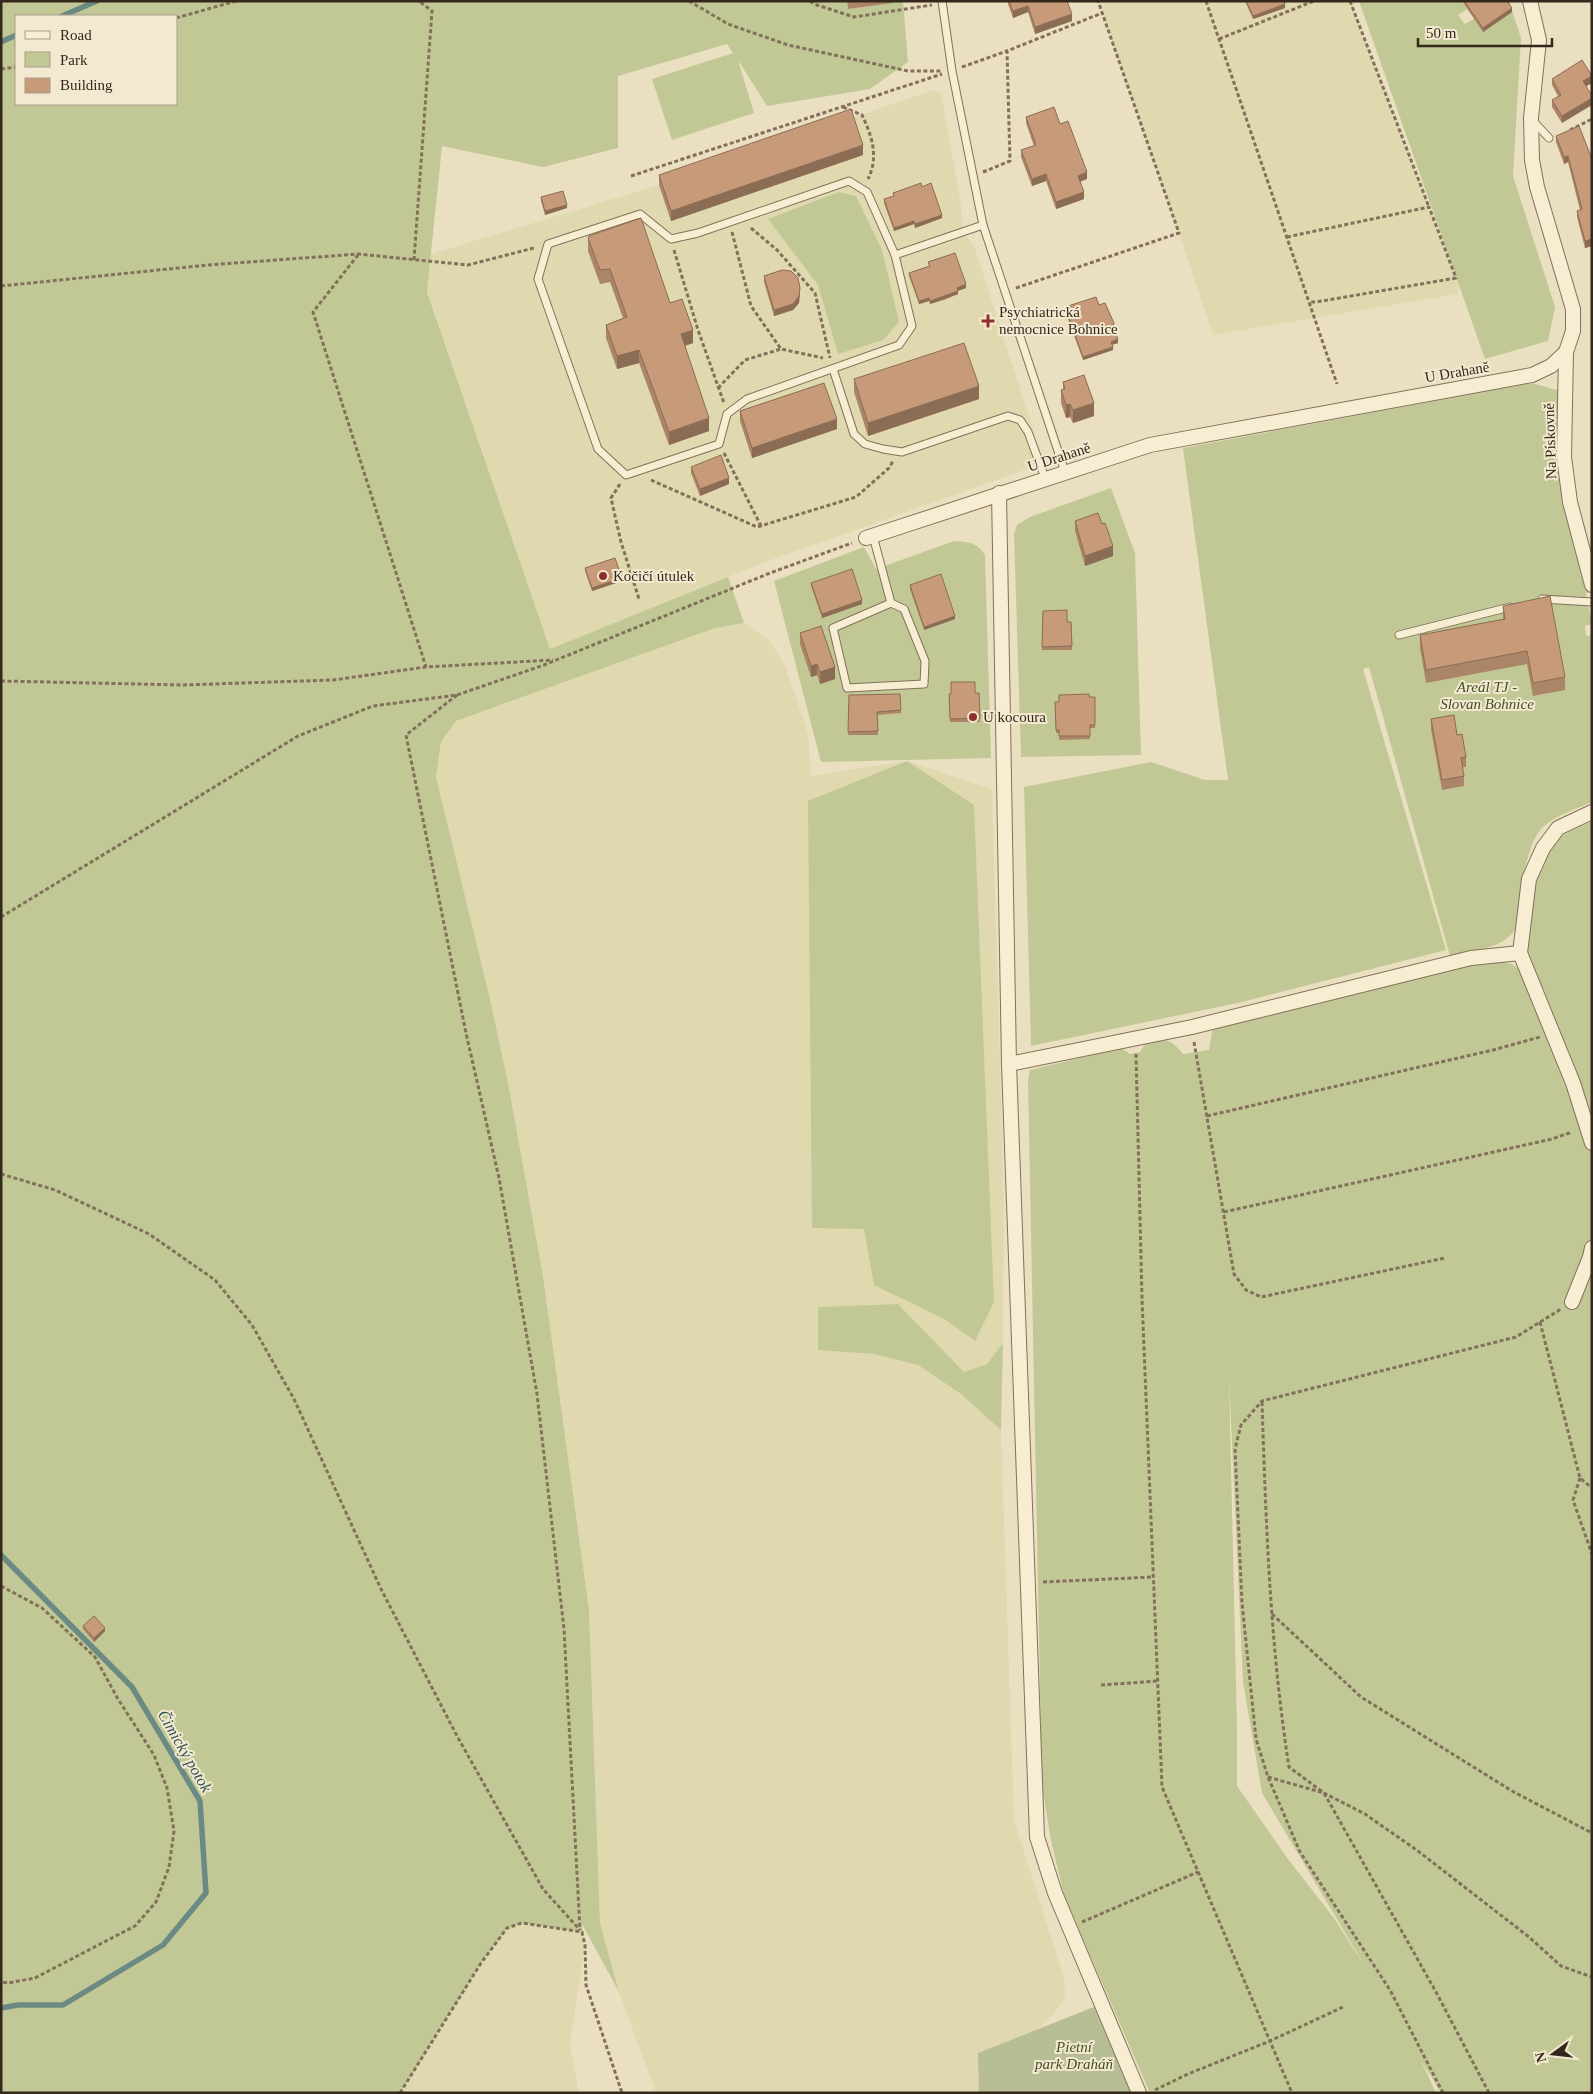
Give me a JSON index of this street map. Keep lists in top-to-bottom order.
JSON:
{
  "streets": {
    "street": ["U Drahaně", "Na Pískovně"]
  },
  "crossings": [
    ["U Drahaně", "Na Pískovně"]
  ],
  "water": ["Čimický potok"],
  "parks": ["Areál TJ - Slovan Bohnice", "Pietní park Draháň"],
  "places": {
    "health": ["Psychiatrická nemocnice Bohnice"],
    "other": ["Kočičí útulek", "U kocoura"]
  },
  "legend": ["Road", "Park", "Building"],
  "scale_bar": "50 m",
  "north": "left"
}
